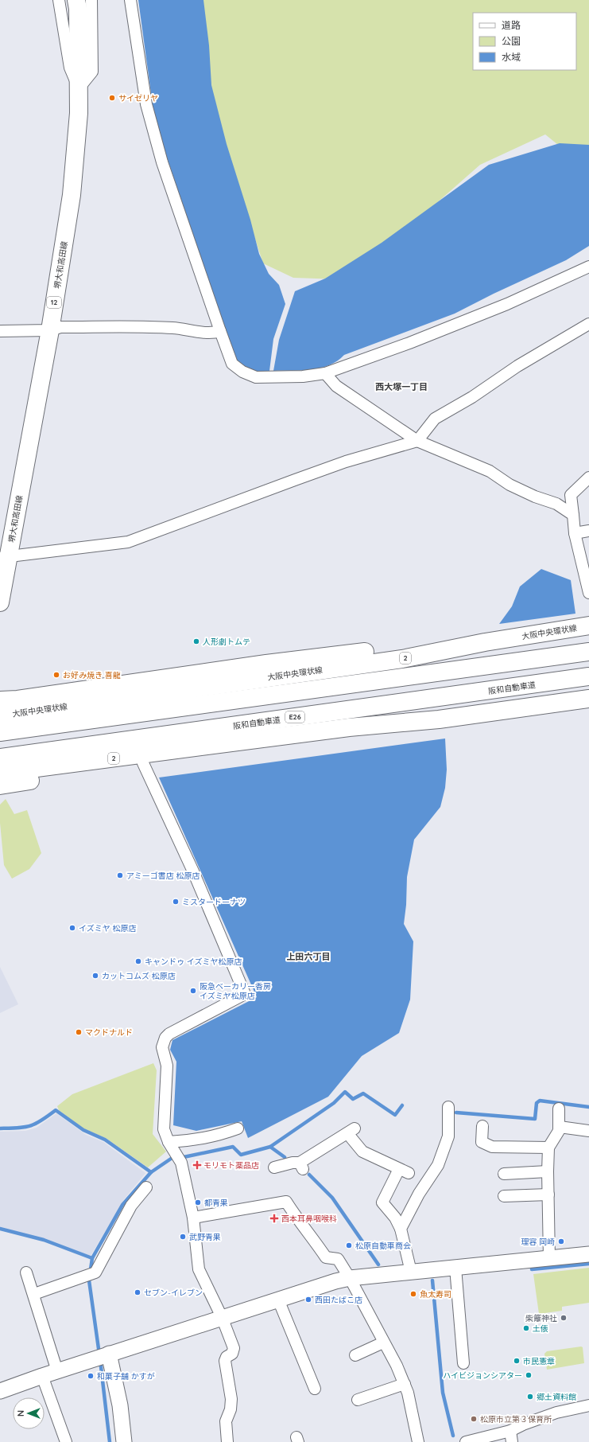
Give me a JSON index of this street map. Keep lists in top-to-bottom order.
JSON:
{
  "streets": {
    "main road": [
      "堺大和高田線",
      "12",
      "大阪中央環状線",
      "2",
      "阪和自動車道",
      "E26"
    ]
  },
  "districts": ["西大塚一丁目", "上田六丁目"],
  "places": {
    "other": [
      "サイゼリヤ",
      "人形劇トムテ",
      "お好み焼き 喜龍",
      "アミーゴ書店 松原店",
      "ミスタードーナツ",
      "イズミヤ 松原店",
      "キャンドゥ イズミヤ松原店",
      "カットコムズ 松原店",
      "阪急ベーカリー香房 イズミヤ松原店",
      "マクドナルド",
      "都青果",
      "武野青果",
      "理容 岡崎",
      "松原自動車商会",
      "セブン-イレブン",
      "魚太寿司",
      "西田たばこ店",
      "柴籬神社",
      "土俵",
      "市民憲章",
      "ハイビジョンシアター",
      "和菓子舗 かすが",
      "郷土資料館",
      "松原市立第３保育所"
    ],
    "health": ["モリモト薬品店", "西本耳鼻咽喉科"]
  },
  "legend": ["道路", "公園", "水域"],
  "north": "left"
}
